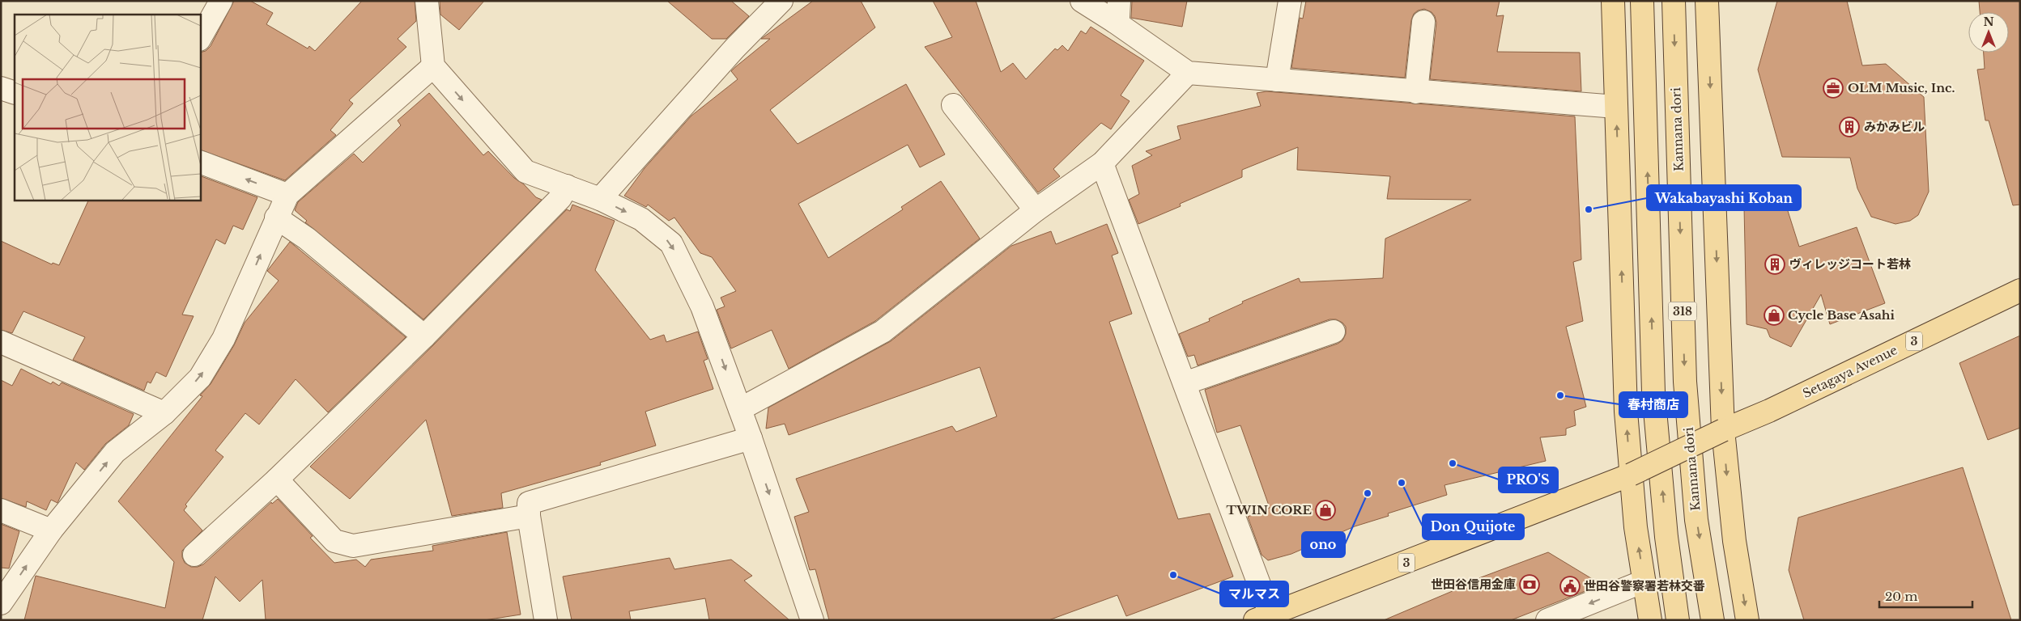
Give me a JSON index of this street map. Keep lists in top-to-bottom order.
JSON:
{
  "streets": {
    "main road": [
      "Kannana dori",
      "318",
      "3",
      "Setagaya Avenue"
    ]
  },
  "crossings": [
    ["3", "Setagaya Avenue"]
  ],
  "places": {
    "office": ["OLM Music, Inc."],
    "building": ["みかみビル", "ヴィレッジコート若林"],
    "other": [
      "Wakabayashi Koban",
      "春村商店",
      "PRO'S",
      "Don Quijote",
      "ono",
      "マルマス"
    ],
    "shop": ["Cycle Base Asahi", "TWIN CORE"],
    "bank": ["世田谷信用金庫"],
    "public building": ["世田谷警察署若林交番"]
  },
  "scale_bar": "20 m",
  "north": "top"
}
